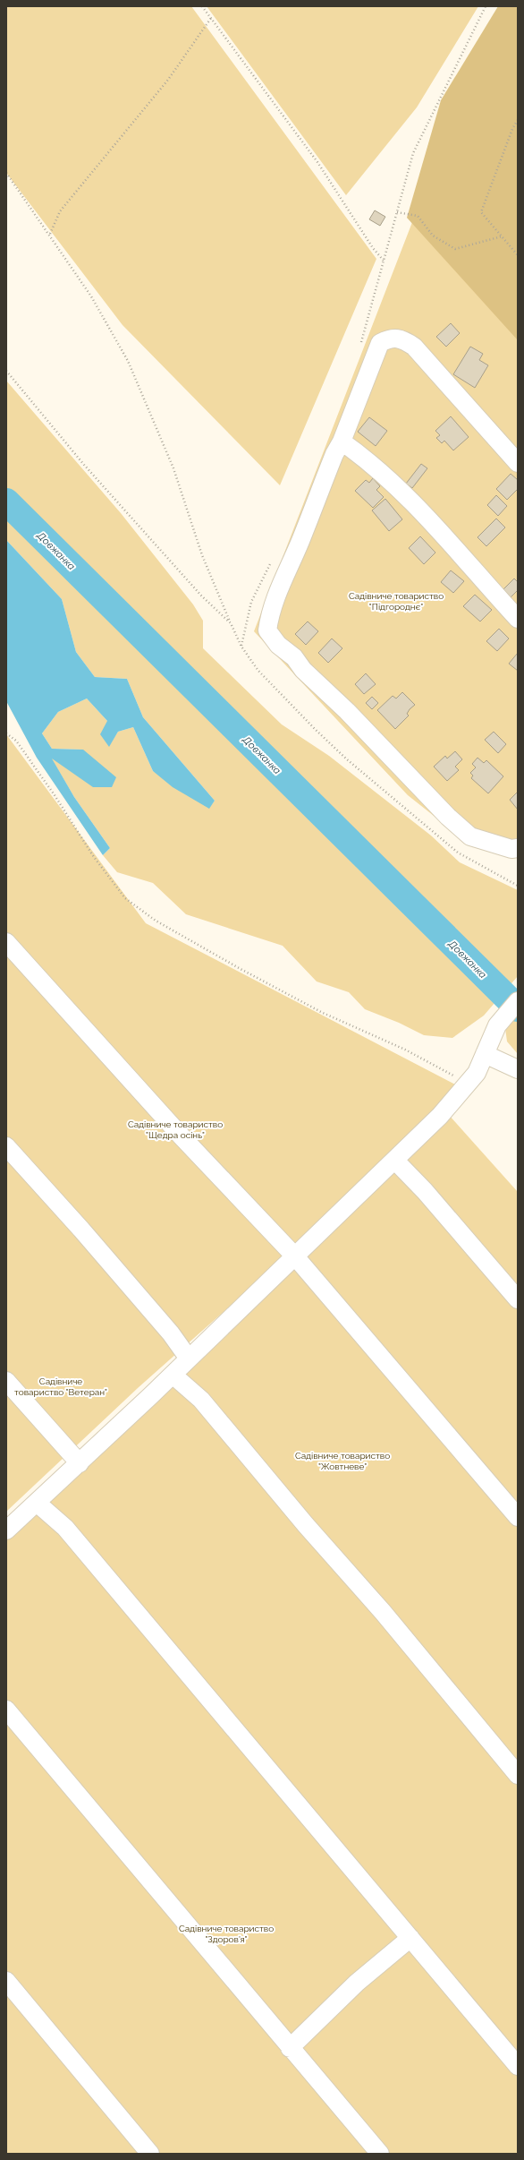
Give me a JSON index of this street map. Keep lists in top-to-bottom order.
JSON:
{
  "water": ["Довжанка"],
  "parks": [
    "Садівниче товариство \"Підгороднє\"",
    "Садівниче товариство \"Щедра осінь\"",
    "Садівниче товариство \"Ветеран\"",
    "Садівниче товариство \"Жовтневе\"",
    "Садівниче товариство \"Здоров'я\""
  ]
}
